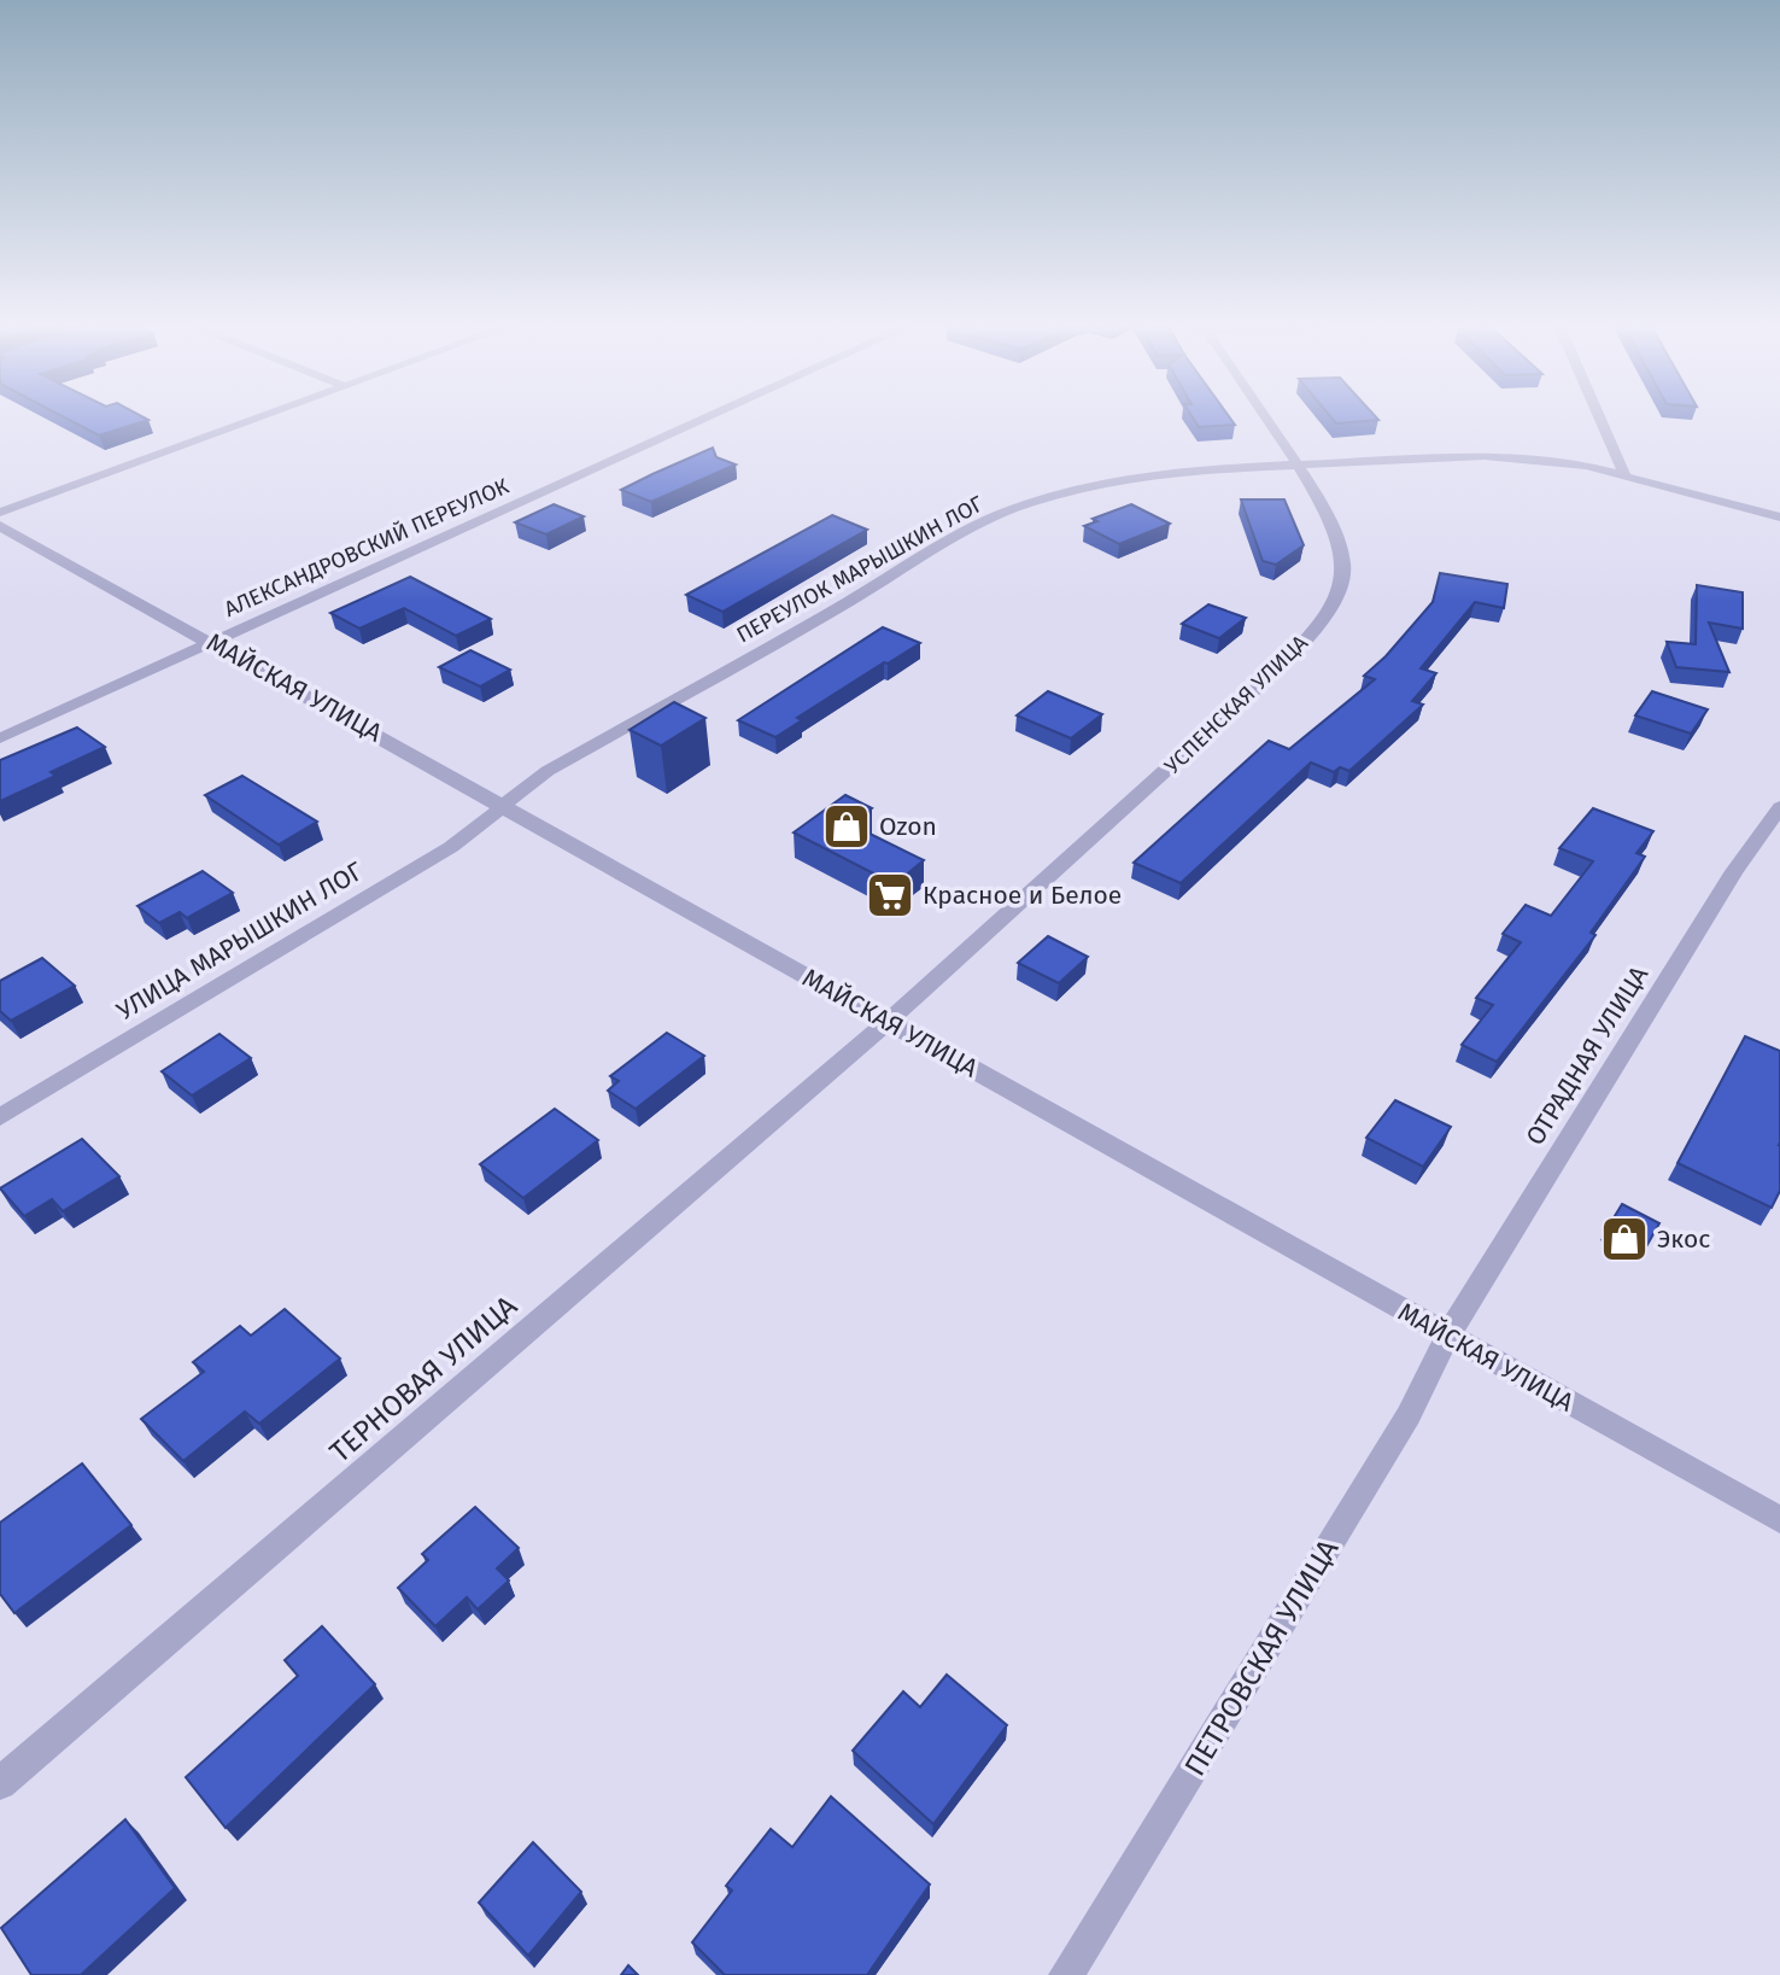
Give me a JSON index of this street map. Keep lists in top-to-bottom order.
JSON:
{
  "streets": {
    "street": [
      "АЛЕКСАНДРОВСКИЙ ПЕРЕУЛОК",
      "ПЕРЕУЛОК МАРЫШКИН ЛОГ",
      "МАЙСКАЯ УЛИЦА",
      "УСПЕНСКАЯ УЛИЦА",
      "УЛИЦА МАРЫШКИН ЛОГ",
      "ОТРАДНАЯ УЛИЦА",
      "ТЕРНОВАЯ УЛИЦА",
      "ПЕТРОВСКАЯ УЛИЦА"
    ]
  },
  "crossings": [
    ["АЛЕКСАНДРОВСКИЙ ПЕРЕУЛОК", "МАЙСКАЯ УЛИЦА"],
    ["ПЕРЕУЛОК МАРЫШКИН ЛОГ", "МАЙСКАЯ УЛИЦА"],
    ["ПЕРЕУЛОК МАРЫШКИН ЛОГ", "УСПЕНСКАЯ УЛИЦА"],
    ["ПЕРЕУЛОК МАРЫШКИН ЛОГ", "УЛИЦА МАРЫШКИН ЛОГ"],
    ["МАЙСКАЯ УЛИЦА", "УСПЕНСКАЯ УЛИЦА"],
    ["МАЙСКАЯ УЛИЦА", "УЛИЦА МАРЫШКИН ЛОГ"],
    ["МАЙСКАЯ УЛИЦА", "ОТРАДНАЯ УЛИЦА"],
    ["МАЙСКАЯ УЛИЦА", "ТЕРНОВАЯ УЛИЦА"],
    ["МАЙСКАЯ УЛИЦА", "ПЕТРОВСКАЯ УЛИЦА"],
    ["УСПЕНСКАЯ УЛИЦА", "ТЕРНОВАЯ УЛИЦА"],
    ["ОТРАДНАЯ УЛИЦА", "ПЕТРОВСКАЯ УЛИЦА"]
  ],
  "places": {
    "shop": ["Ozon", "Экос"],
    "supermarket": ["Красное и Белое"]
  }
}
